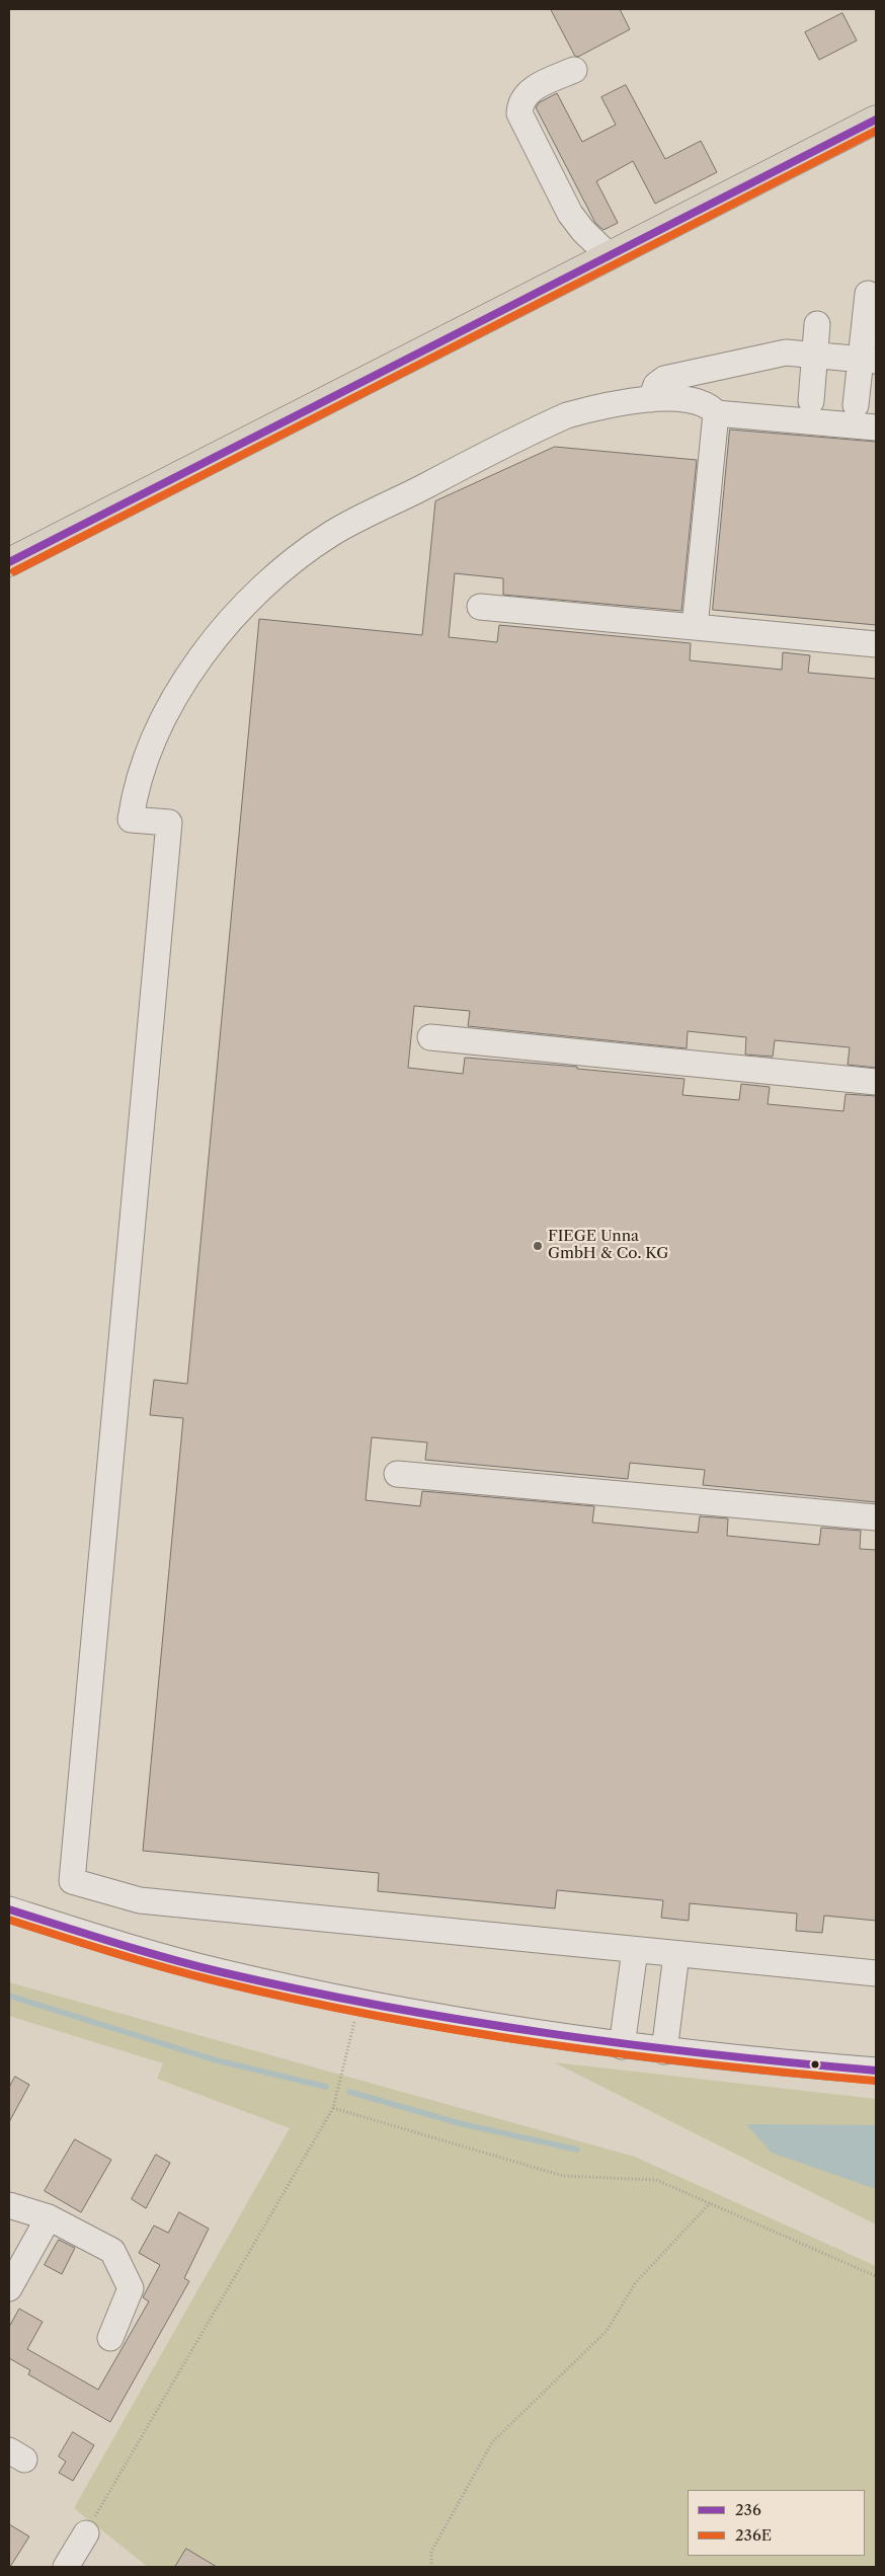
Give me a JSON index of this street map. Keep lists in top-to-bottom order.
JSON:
{
  "places": ["FIEGE Unna GmbH & Co. KG"],
  "lines": ["transit line 236", "transit line 236E"],
  "legend": ["236", "236E"]
}
